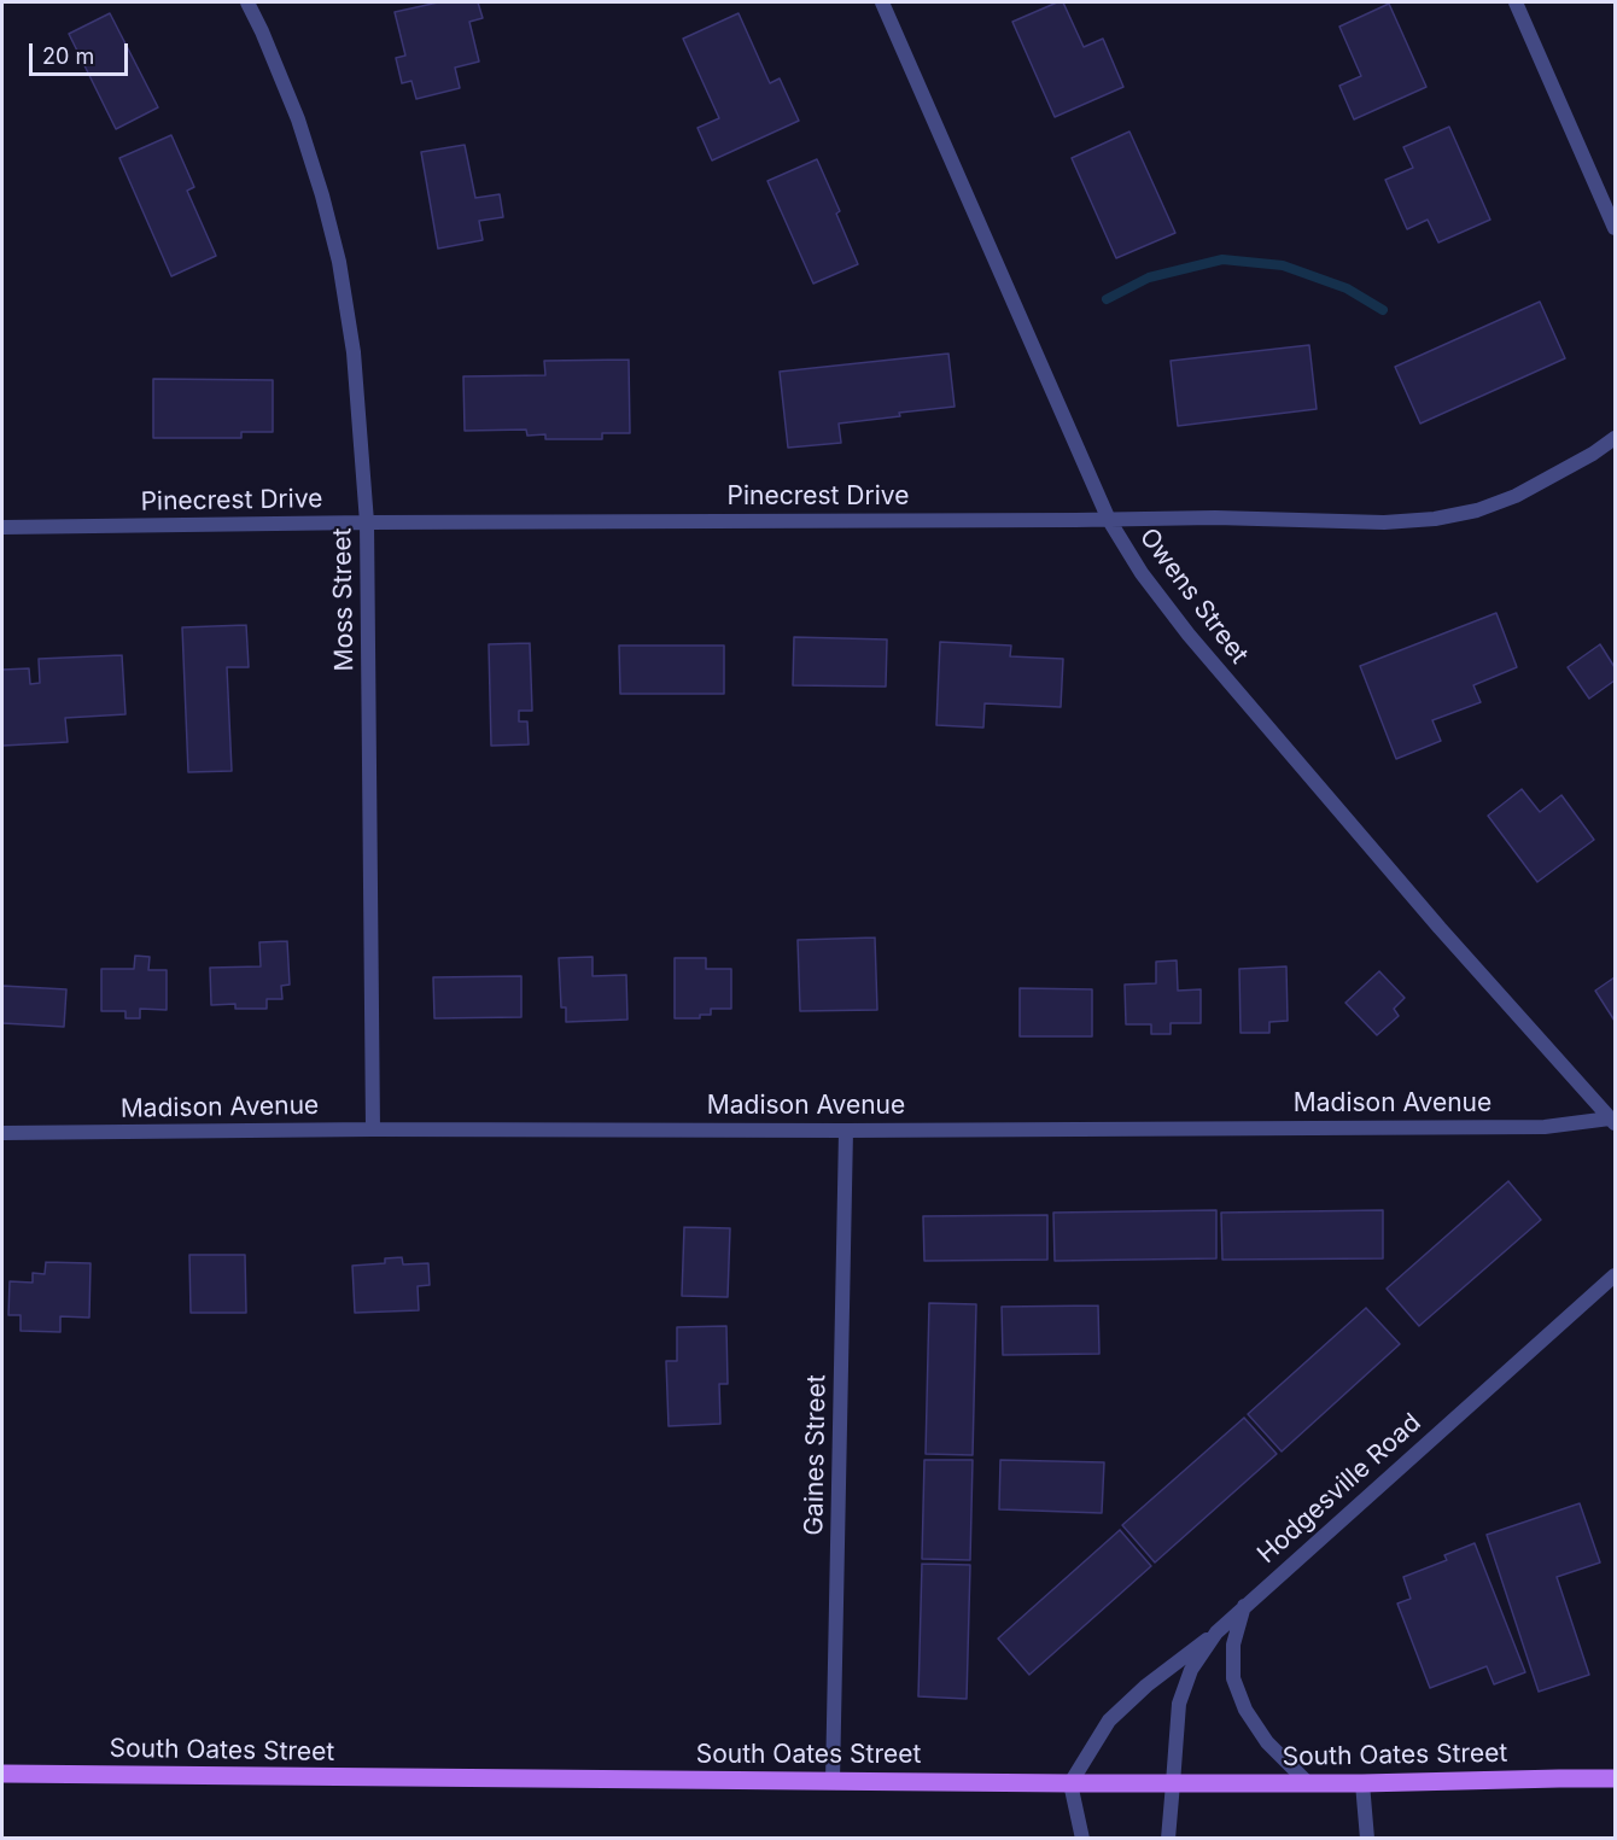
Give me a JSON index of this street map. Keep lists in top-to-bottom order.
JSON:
{
  "streets": {
    "main road": ["South Oates Street"],
    "street": [
      "Pinecrest Drive",
      "Owens Street",
      "Moss Street",
      "Madison Avenue",
      "Gaines Street",
      "Hodgesville Road"
    ]
  },
  "crossings": [
    ["Pinecrest Drive", "Owens Street"],
    ["Pinecrest Drive", "Moss Street"],
    ["Owens Street", "Madison Avenue"],
    ["Moss Street", "Madison Avenue"],
    ["Madison Avenue", "Gaines Street"],
    ["Gaines Street", "South Oates Street"],
    ["Hodgesville Road", "South Oates Street"]
  ],
  "scale_bar": "20 m"
}
